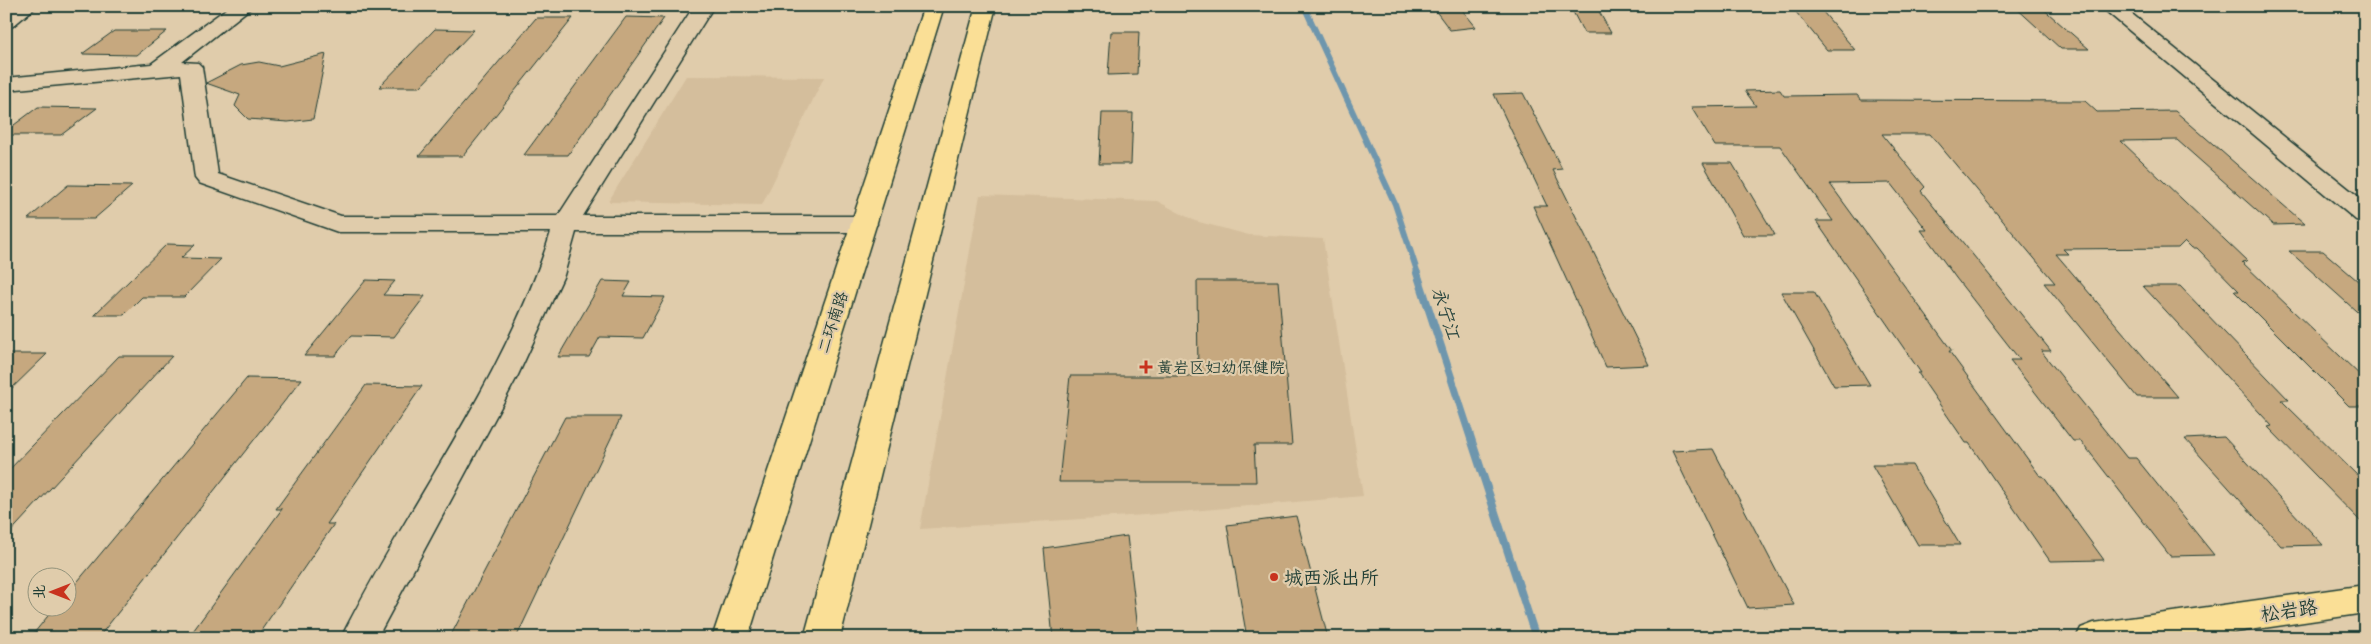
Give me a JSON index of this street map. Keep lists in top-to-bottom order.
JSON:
{
  "streets": {
    "main road": ["二环南路", "松岩路"]
  },
  "water": ["永宁江"],
  "places": {
    "health": ["黄岩区妇幼保健院"],
    "other": ["城西派出所"]
  },
  "north": "left"
}
